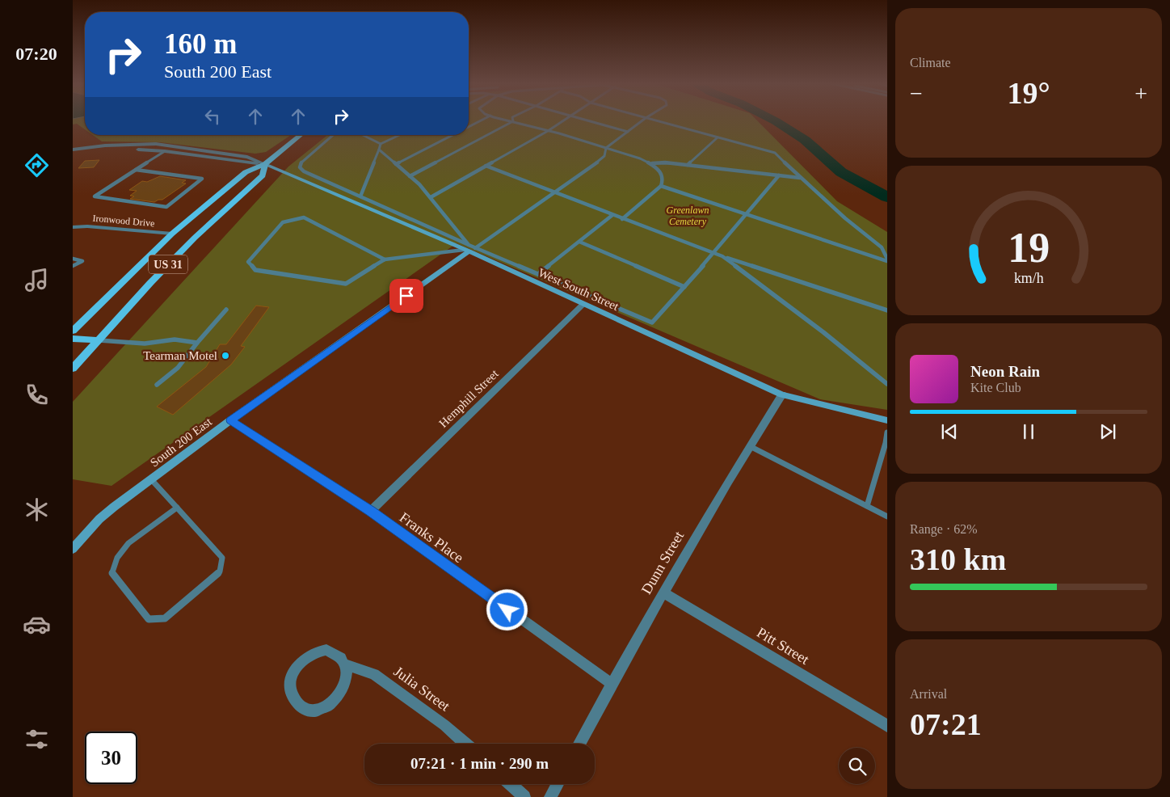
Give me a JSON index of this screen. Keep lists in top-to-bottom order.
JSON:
{
  "streets": {
    "main road": ["US 31"],
    "street": [
      "Ironwood Drive",
      "West South Street",
      "Hemphill Street",
      "South 200 East",
      "Franks Place",
      "Dunn Street",
      "Pitt Street",
      "Julia Street"
    ]
  },
  "crossings": [
    ["Ironwood Drive", "US 31"],
    ["US 31", "West South Street"],
    ["West South Street", "Hemphill Street"],
    ["West South Street", "South 200 East"],
    ["West South Street", "Dunn Street"],
    ["Hemphill Street", "Franks Place"],
    ["South 200 East", "Franks Place"],
    ["Franks Place", "Dunn Street"],
    ["Dunn Street", "Pitt Street"]
  ],
  "parks": ["Greenlawn Cemetery"],
  "places": ["Tearman Motel"],
  "page": {
    "tabs": "07:20",
    "tile": [
      "Climate",
      ["Range · 62%", "310 km"],
      ["Arrival", "07:21"]
    ],
    "turn": ["160 m", "South 200 East"],
    "heat": ["−", "19°", "+"],
    "song": ["Neon Rain", "Kite Club"],
    "limit": "30",
    "trip": "07:21 · 1 min · 290 m",
    "gauge": ["19", "km/h"]
  }
}
